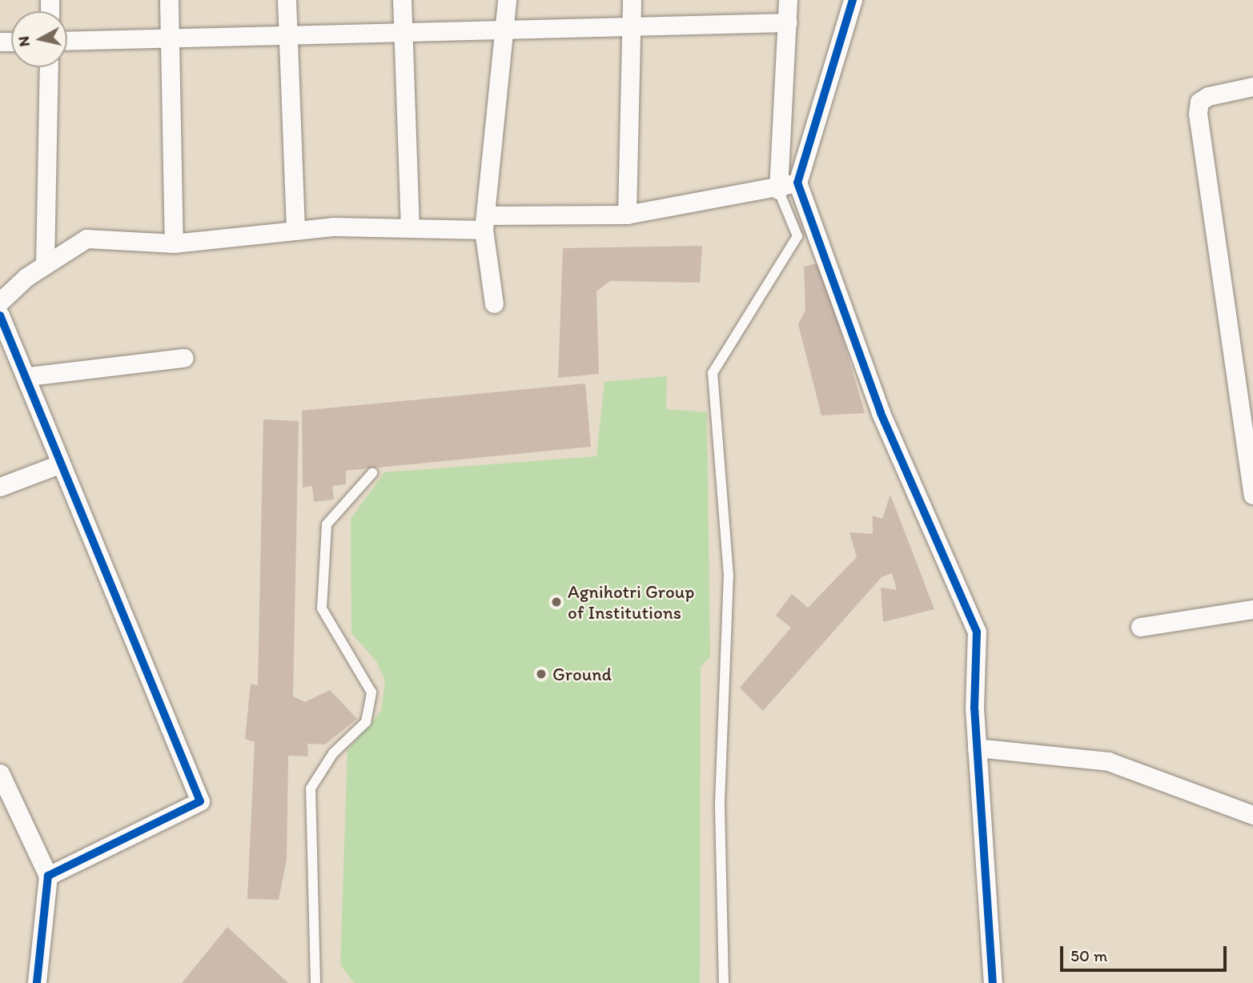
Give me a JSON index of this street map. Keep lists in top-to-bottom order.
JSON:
{
  "places": ["Agnihotri Group of Institutions", "Ground"],
  "scale_bar": "50 m",
  "north": "left"
}
